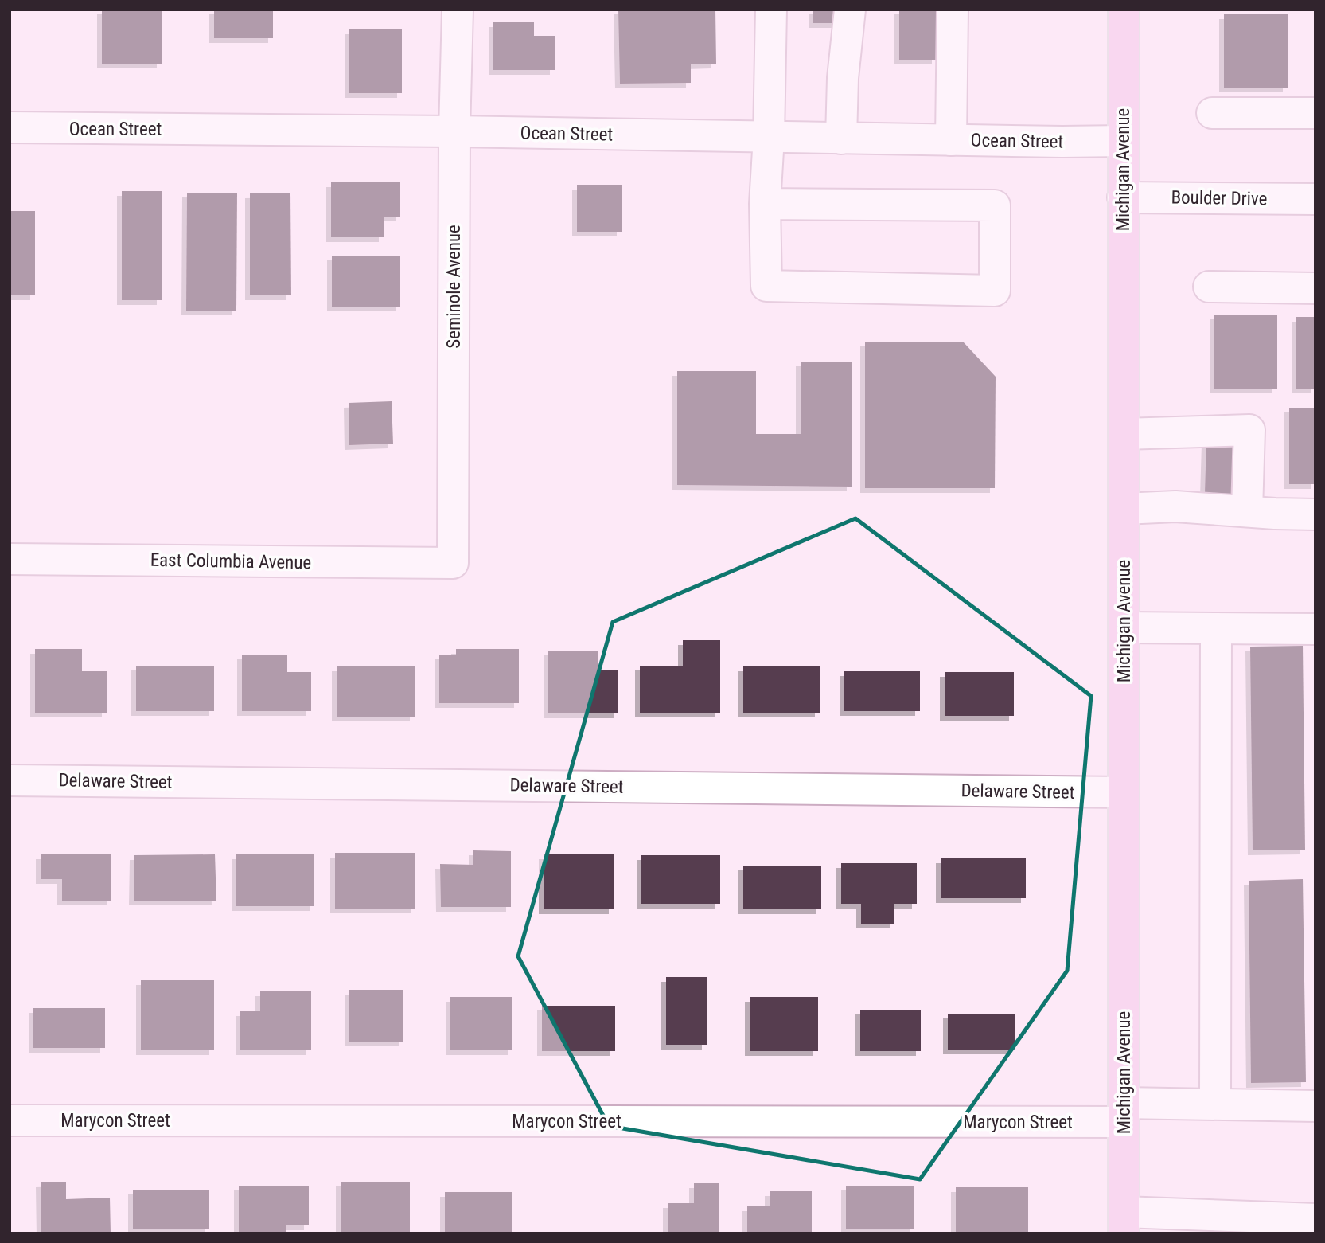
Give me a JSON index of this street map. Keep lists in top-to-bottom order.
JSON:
{
  "streets": {
    "main road": ["Michigan Avenue"],
    "street": [
      "Ocean Street",
      "Boulder Drive",
      "Seminole Avenue",
      "East Columbia Avenue",
      "Delaware Street",
      "Marycon Street"
    ]
  },
  "crossings": [
    ["Ocean Street", "Michigan Avenue"],
    ["Ocean Street", "Seminole Avenue"],
    ["Michigan Avenue", "Boulder Drive"],
    ["Michigan Avenue", "Delaware Street"],
    ["Michigan Avenue", "Marycon Street"],
    ["Seminole Avenue", "East Columbia Avenue"]
  ]
}
